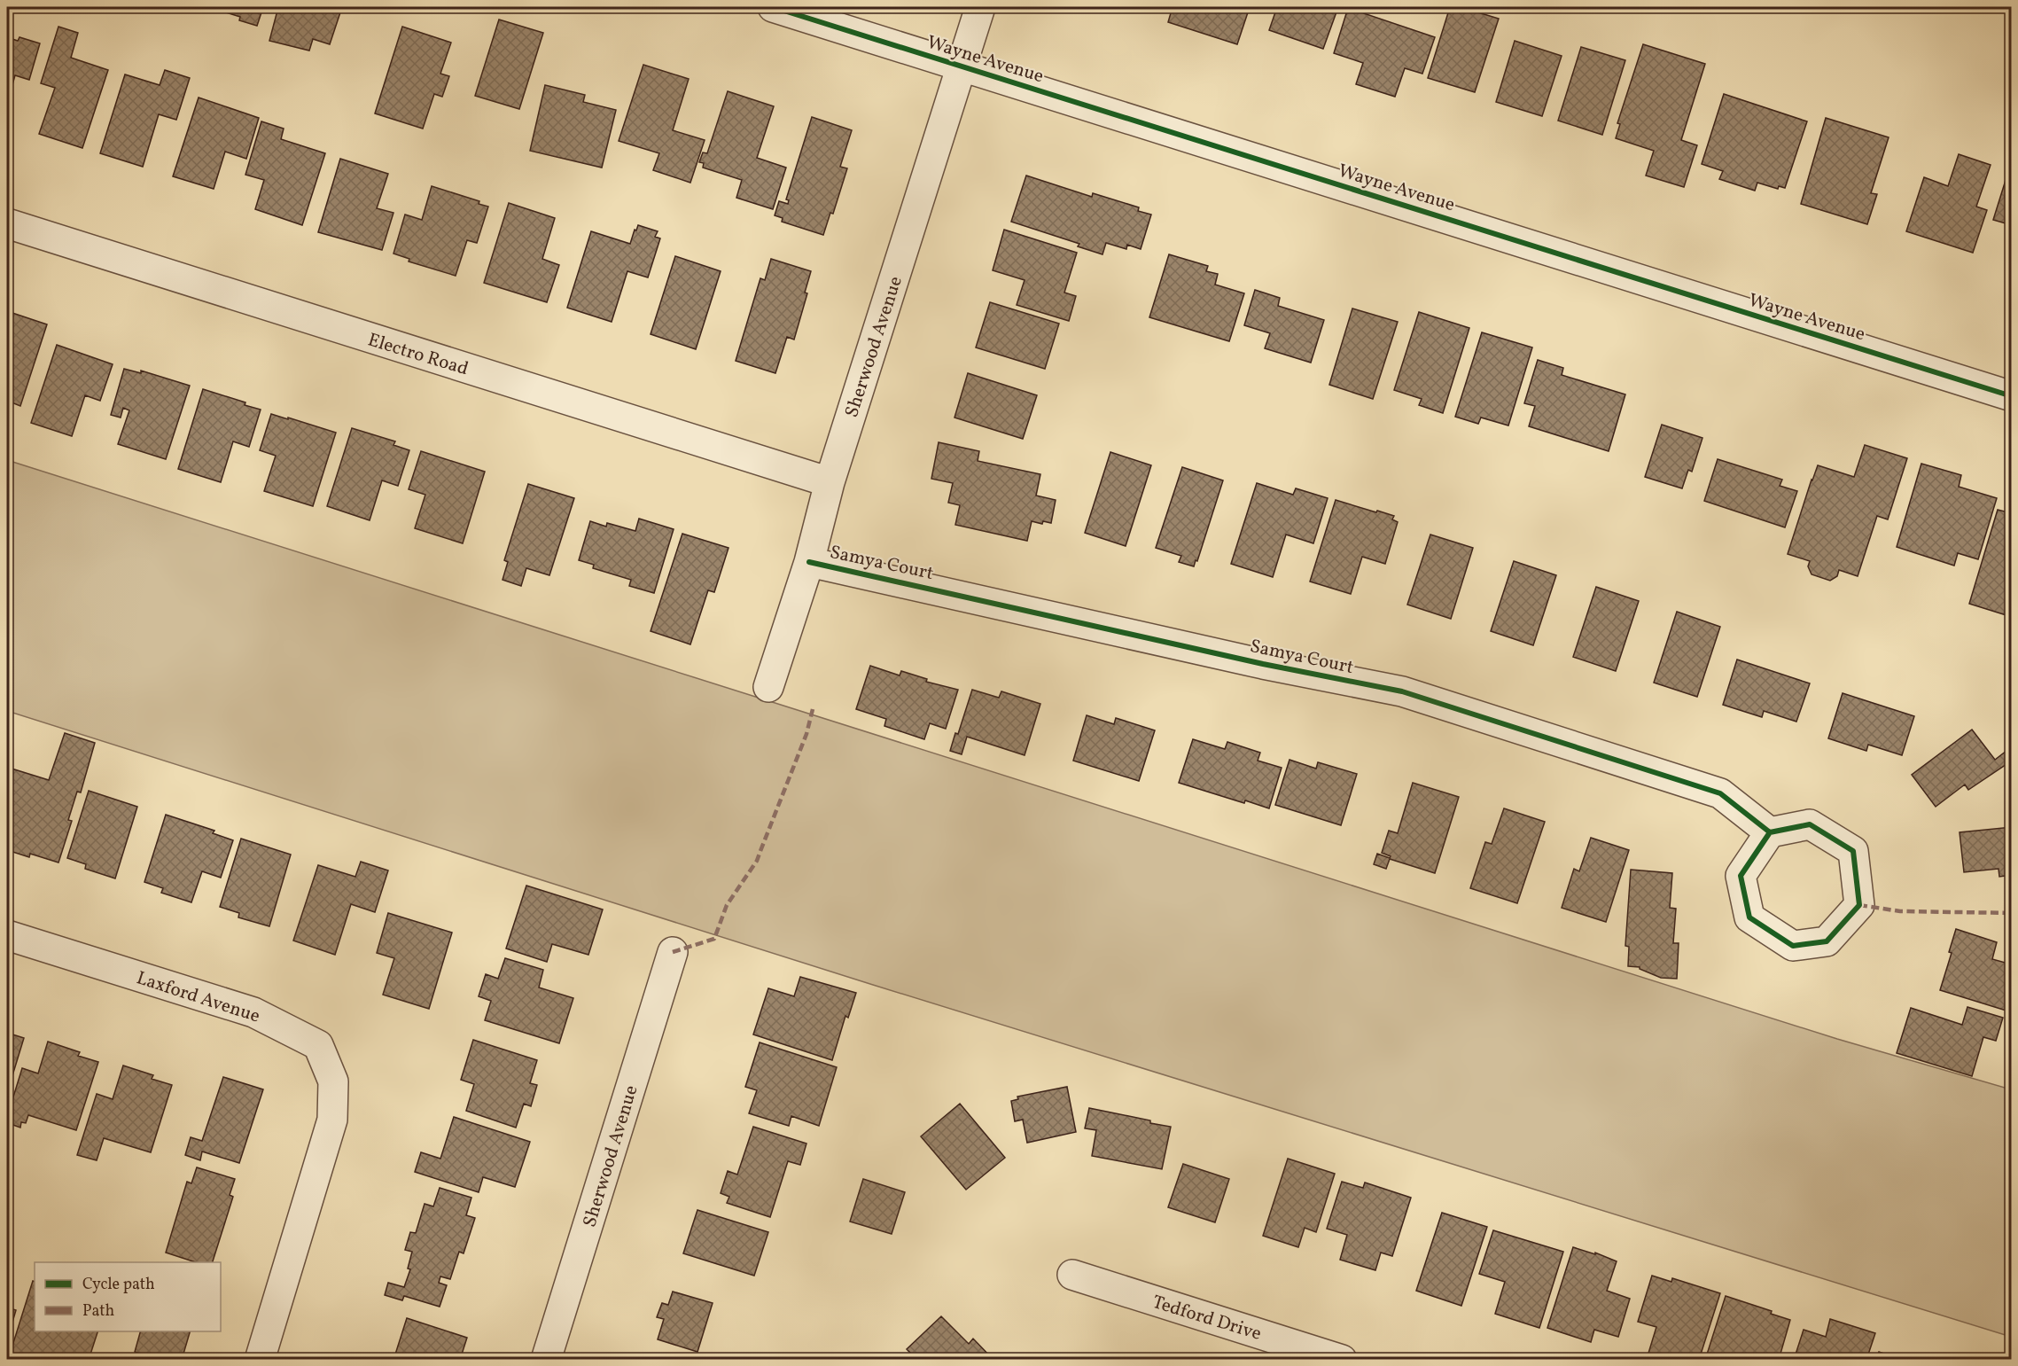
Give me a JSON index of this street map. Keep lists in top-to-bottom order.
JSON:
{
  "streets": {
    "street": [
      "Wayne Avenue",
      "Sherwood Avenue",
      "Electro Road",
      "Samya Court",
      "Laxford Avenue",
      "Tedford Drive"
    ]
  },
  "crossings": [
    ["Wayne Avenue", "Sherwood Avenue"],
    ["Sherwood Avenue", "Electro Road"],
    ["Sherwood Avenue", "Samya Court"]
  ],
  "legend": ["Cycle path", "Path"]
}
